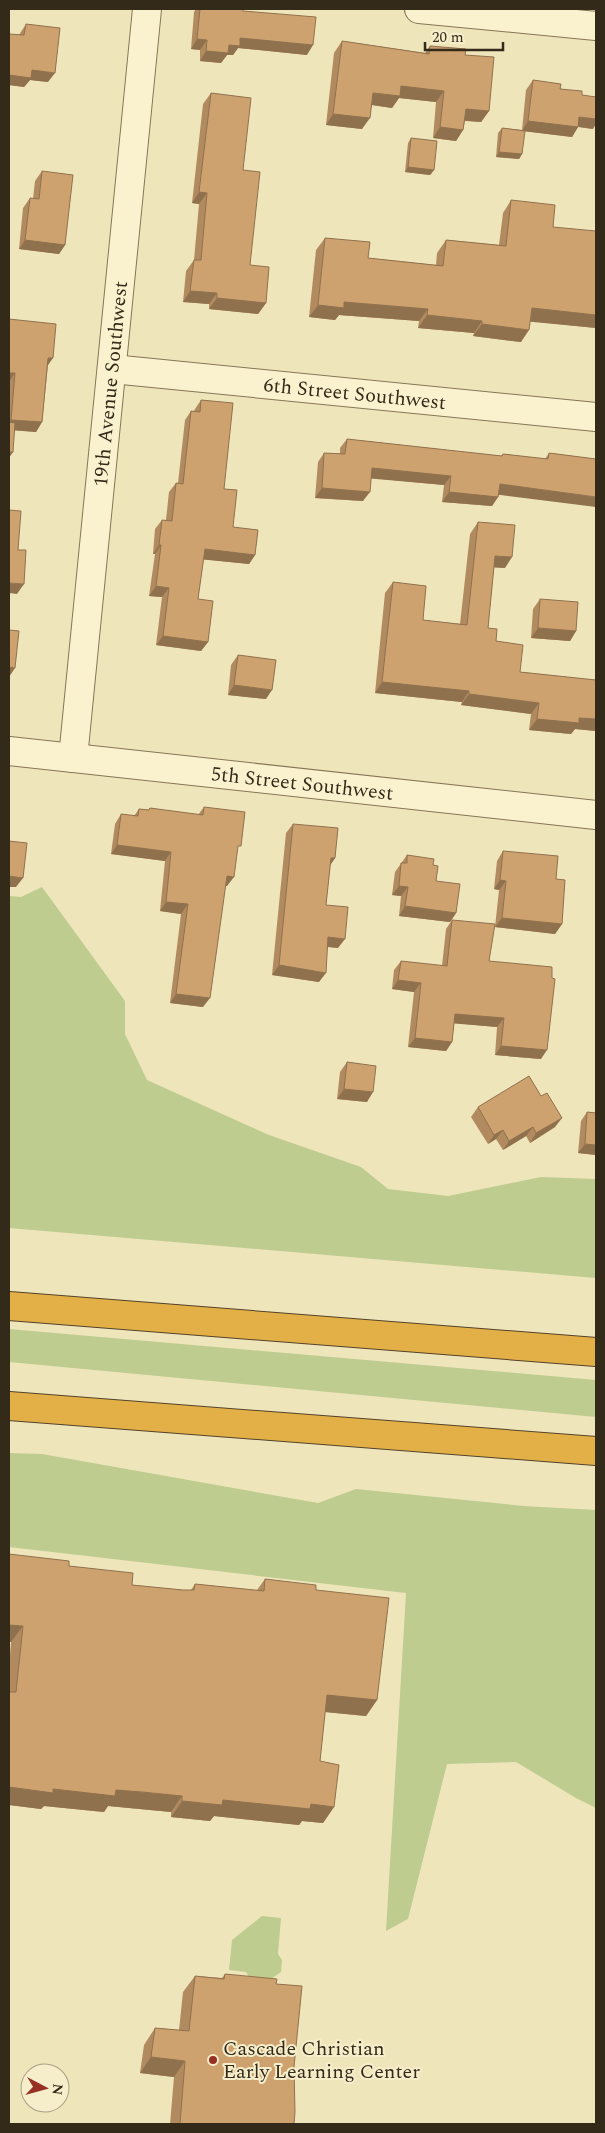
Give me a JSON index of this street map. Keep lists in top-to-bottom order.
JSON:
{
  "streets": {
    "street": ["19th Avenue Southwest", "6th Street Southwest", "5th Street Southwest"]
  },
  "crossings": [
    ["19th Avenue Southwest", "6th Street Southwest"],
    ["19th Avenue Southwest", "5th Street Southwest"]
  ],
  "places": ["Cascade Christian Early Learning Center"],
  "scale_bar": "20 m",
  "north": "right"
}
